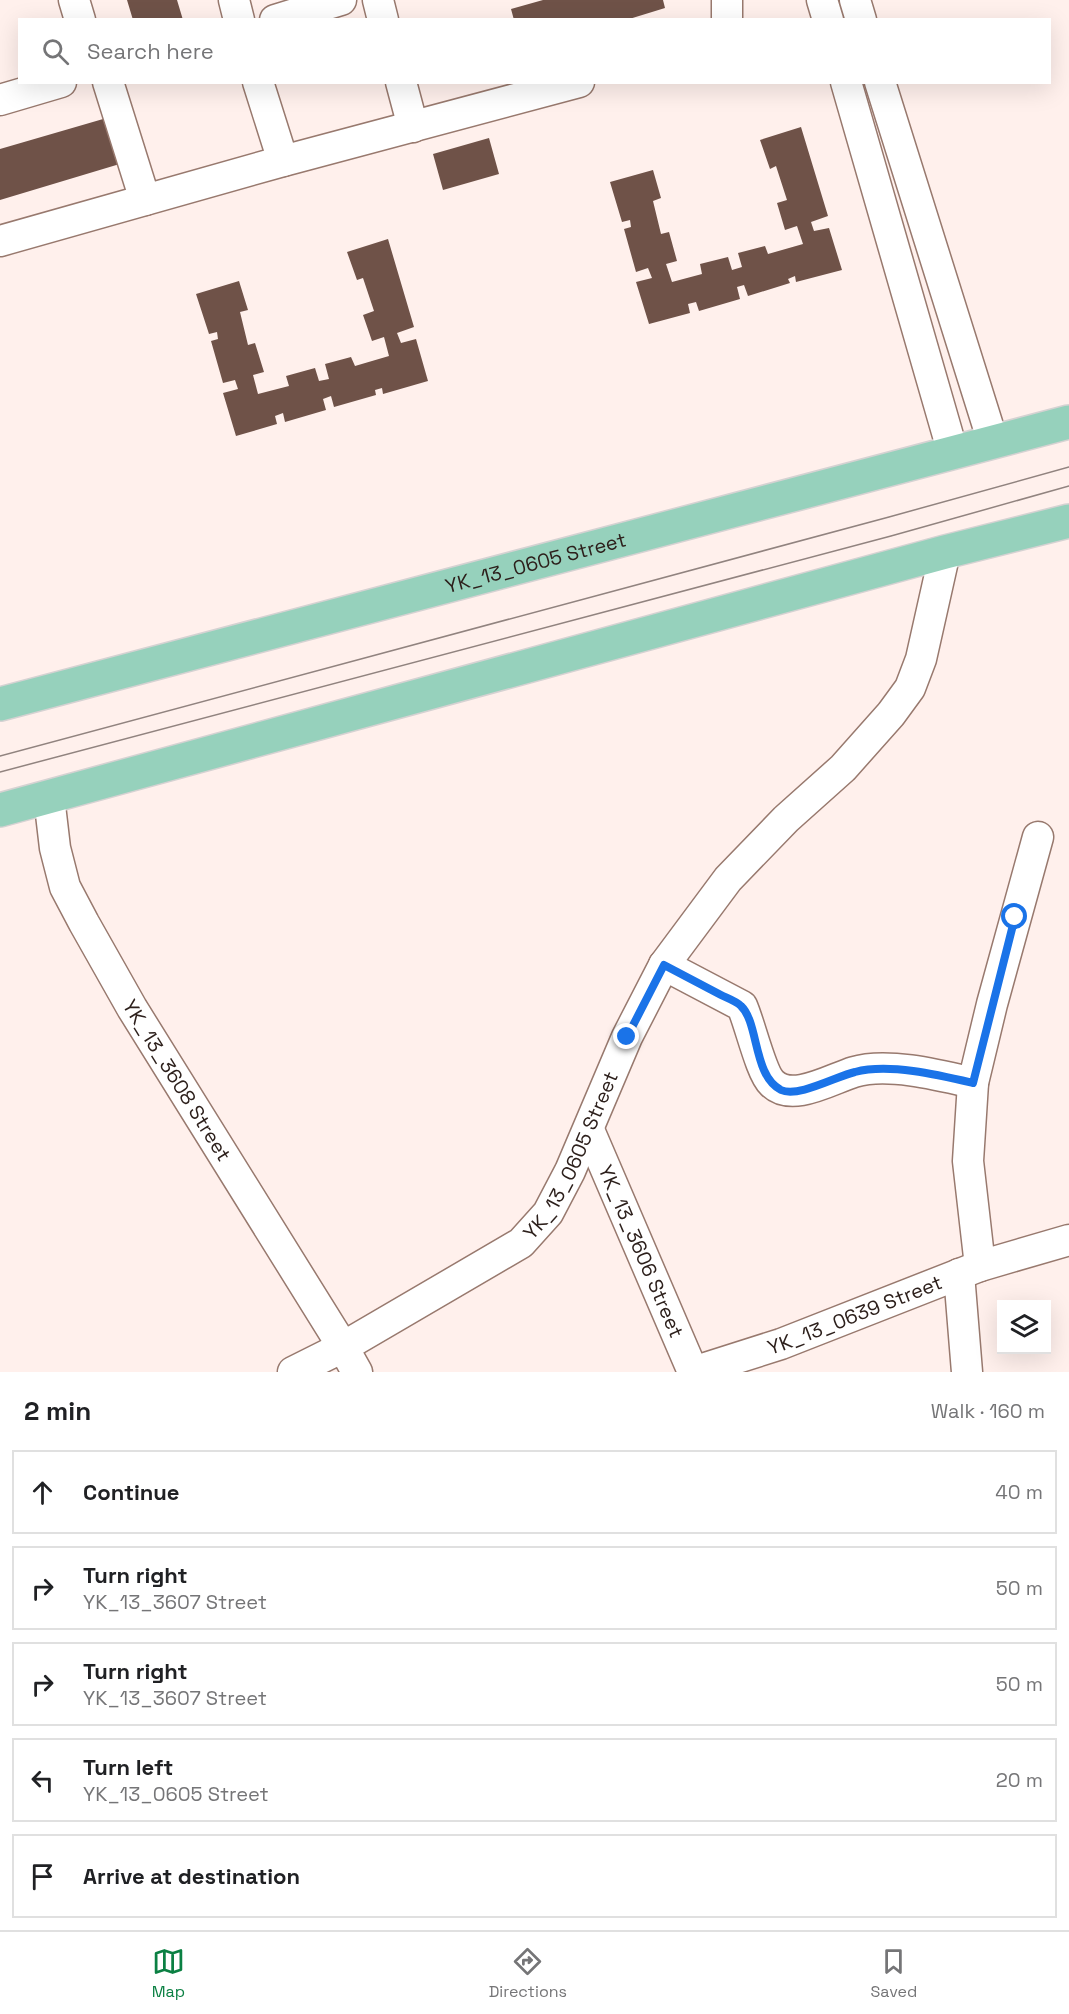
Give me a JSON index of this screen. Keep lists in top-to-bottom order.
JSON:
{
  "streets": {
    "main road": ["YK_13_0605 Street"],
    "street": ["YK_13_3608 Street", "YK_13_3606 Street", "YK_13_0639 Street"]
  },
  "crossings": [
    ["YK_13_0605 Street", "YK_13_3608 Street"],
    ["YK_13_0605 Street", "YK_13_3606 Street"],
    ["YK_13_3606 Street", "YK_13_0639 Street"]
  ],
  "page": {
    "search": "Search here",
    "heading": ["2 min", "Walk · 160 m"],
    "list": [
      ["Continue", "40 m"],
      ["Turn right", "YK_13_3607 Street", "50 m"],
      ["Turn right", "YK_13_3607 Street", "50 m"],
      ["Turn left", "YK_13_0605 Street", "20 m"],
      "Arrive at destination"
    ],
    "nav": ["Map", "Directions", "Saved"]
  }
}
